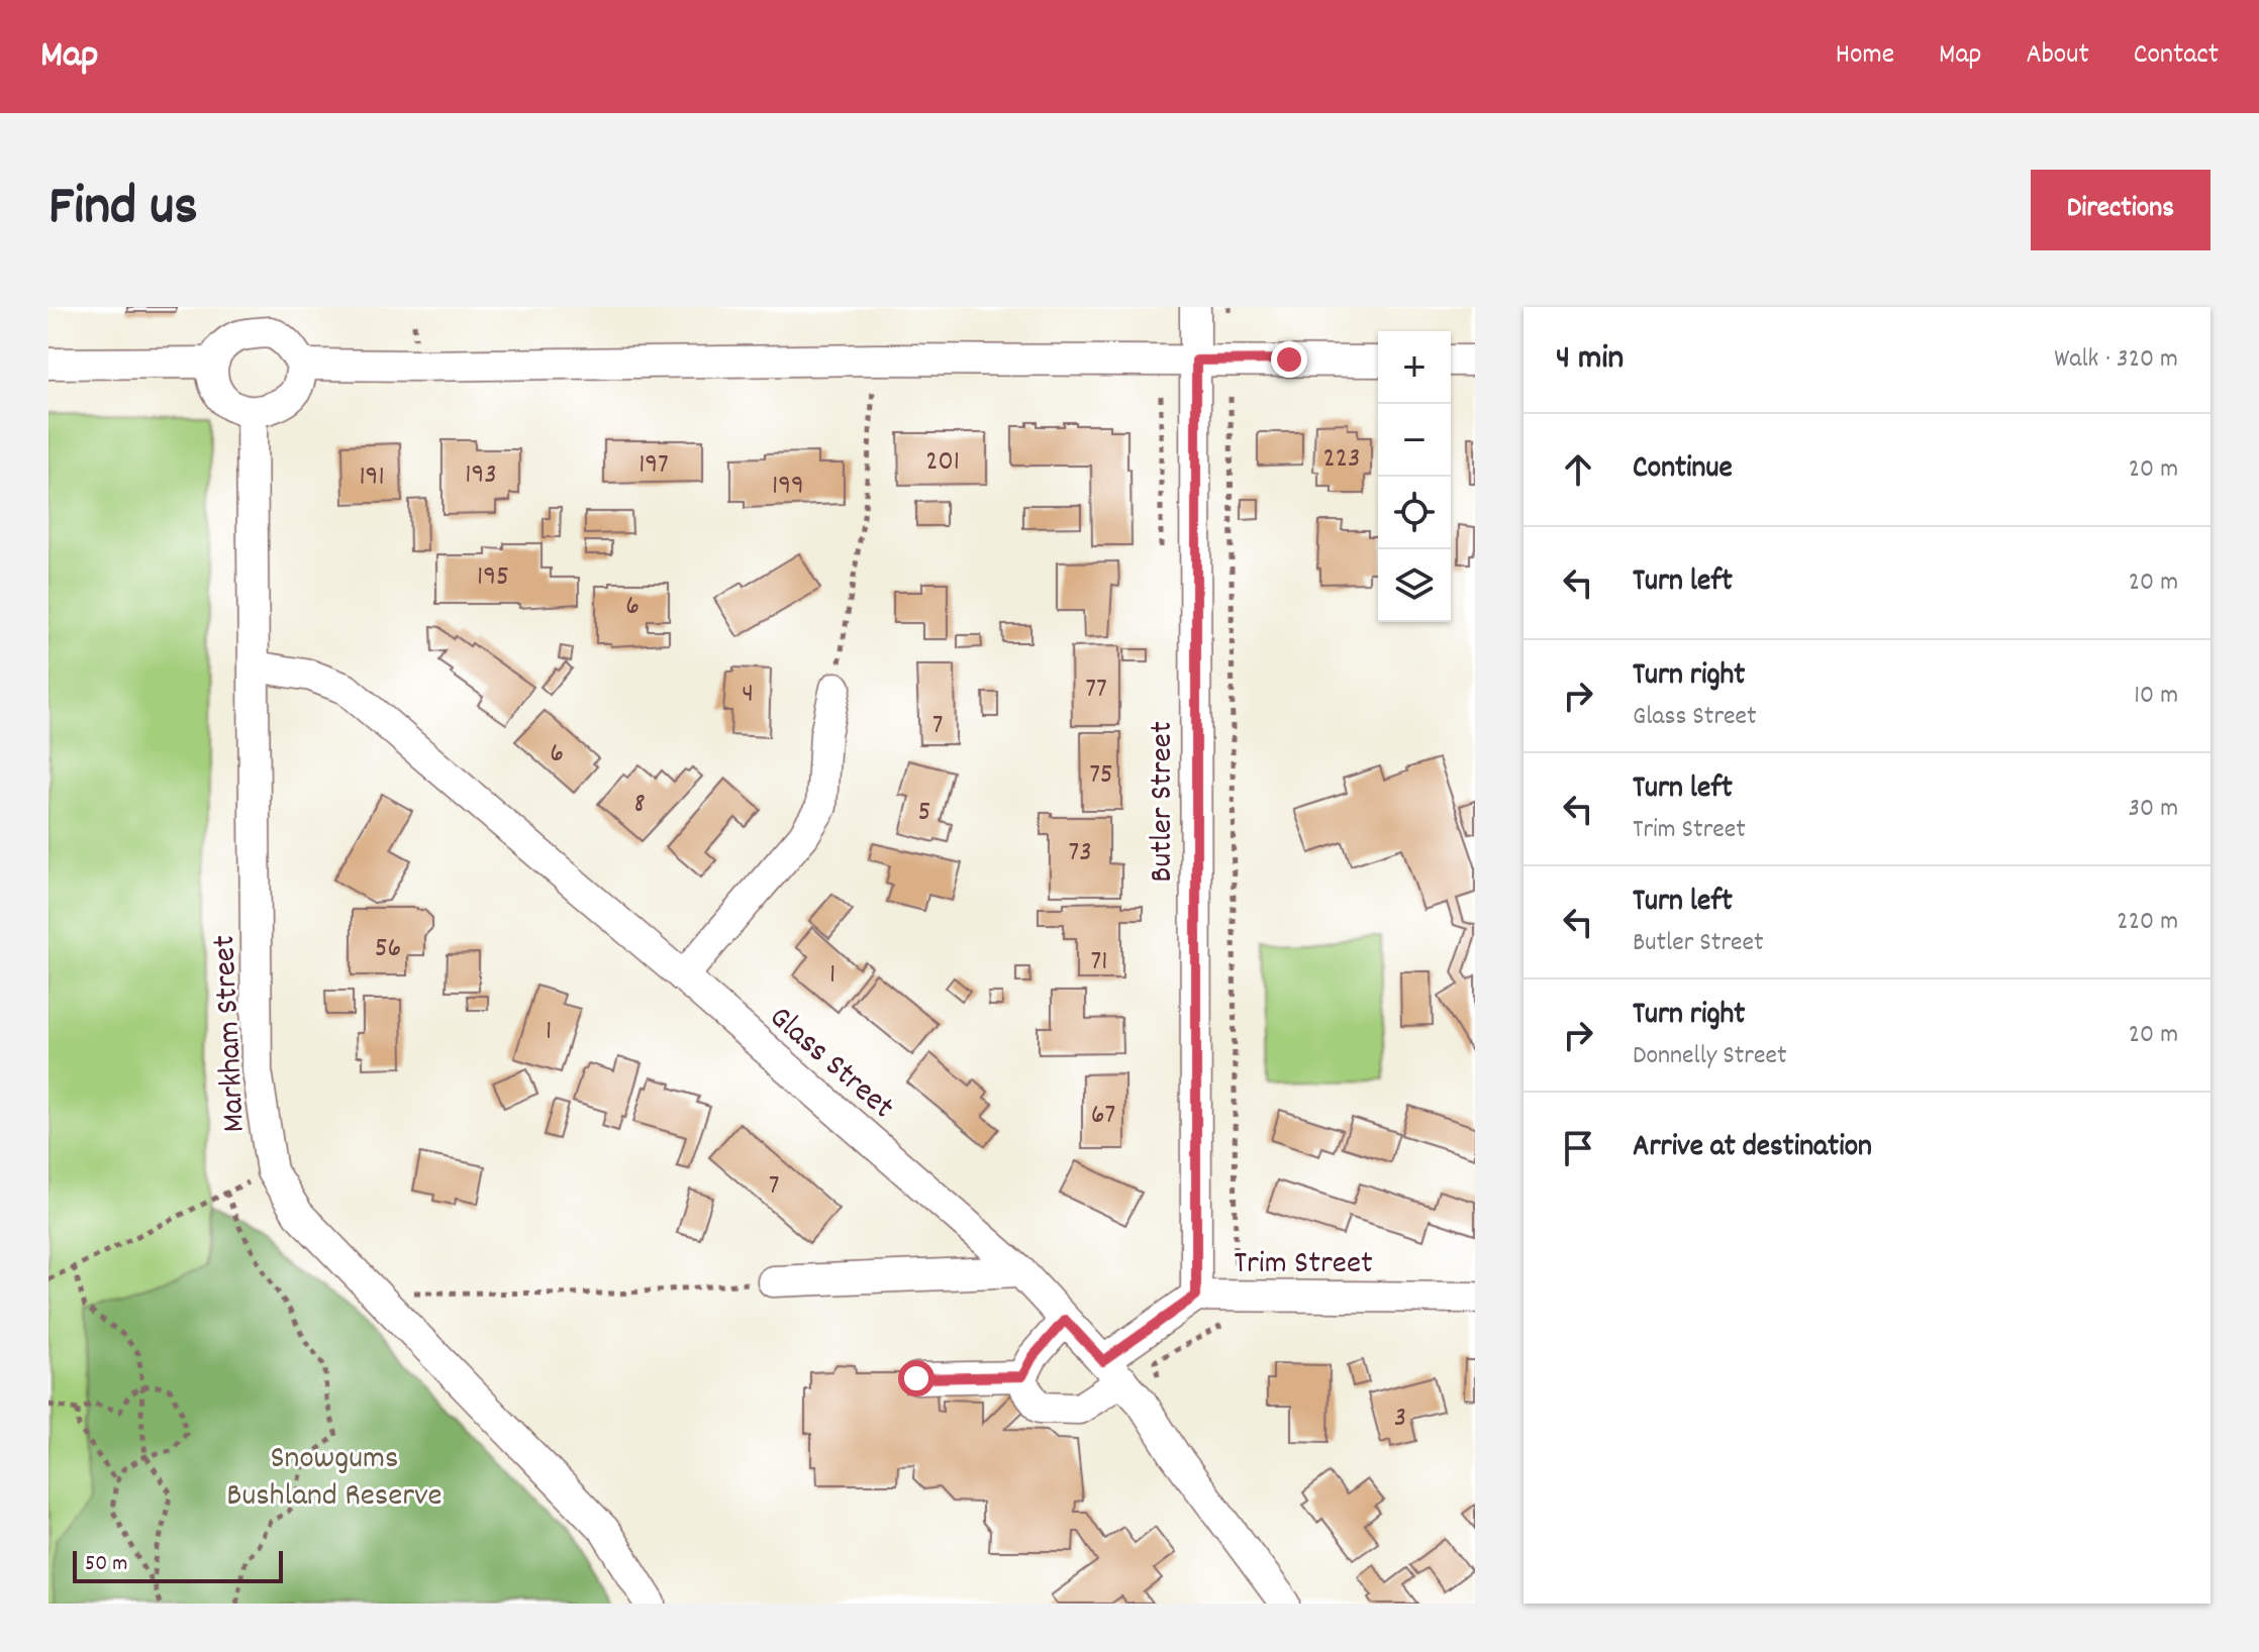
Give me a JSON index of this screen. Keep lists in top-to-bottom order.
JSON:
{
  "streets": {
    "street": [
      "Butler Street",
      "Markham Street",
      "Glass Street",
      "Trim Street"
    ]
  },
  "crossings": [
    ["Butler Street", "Trim Street"],
    ["Markham Street", "Glass Street"],
    ["Glass Street", "Trim Street"]
  ],
  "parks": ["Snowgums Bushland Reserve"],
  "house_numbers": [
    "223",
    "201",
    "197",
    "193",
    "191",
    "199",
    "195",
    "6",
    "77",
    "4",
    "7",
    "6",
    "75",
    "8",
    "5",
    "73",
    "56",
    "71",
    "1",
    "1",
    "67",
    "7",
    "3"
  ],
  "scale_bar": "50 m",
  "page": {
    "header": "Map",
    "nav": [
      "Home",
      "Map",
      "About",
      "Contact"
    ],
    "title": "Find us",
    "buttons": "Directions",
    "heading": ["4 min", "Walk · 320 m"],
    "map_buttons": ["+", "−"],
    "list": [
      ["Continue", "20 m"],
      ["Turn left", "20 m"],
      ["Turn right", "Glass Street", "10 m"],
      ["Turn left", "Trim Street", "30 m"],
      ["Turn left", "Butler Street", "220 m"],
      ["Turn right", "Donnelly Street", "20 m"],
      "Arrive at destination"
    ],
    "scale": "50 m"
  }
}
